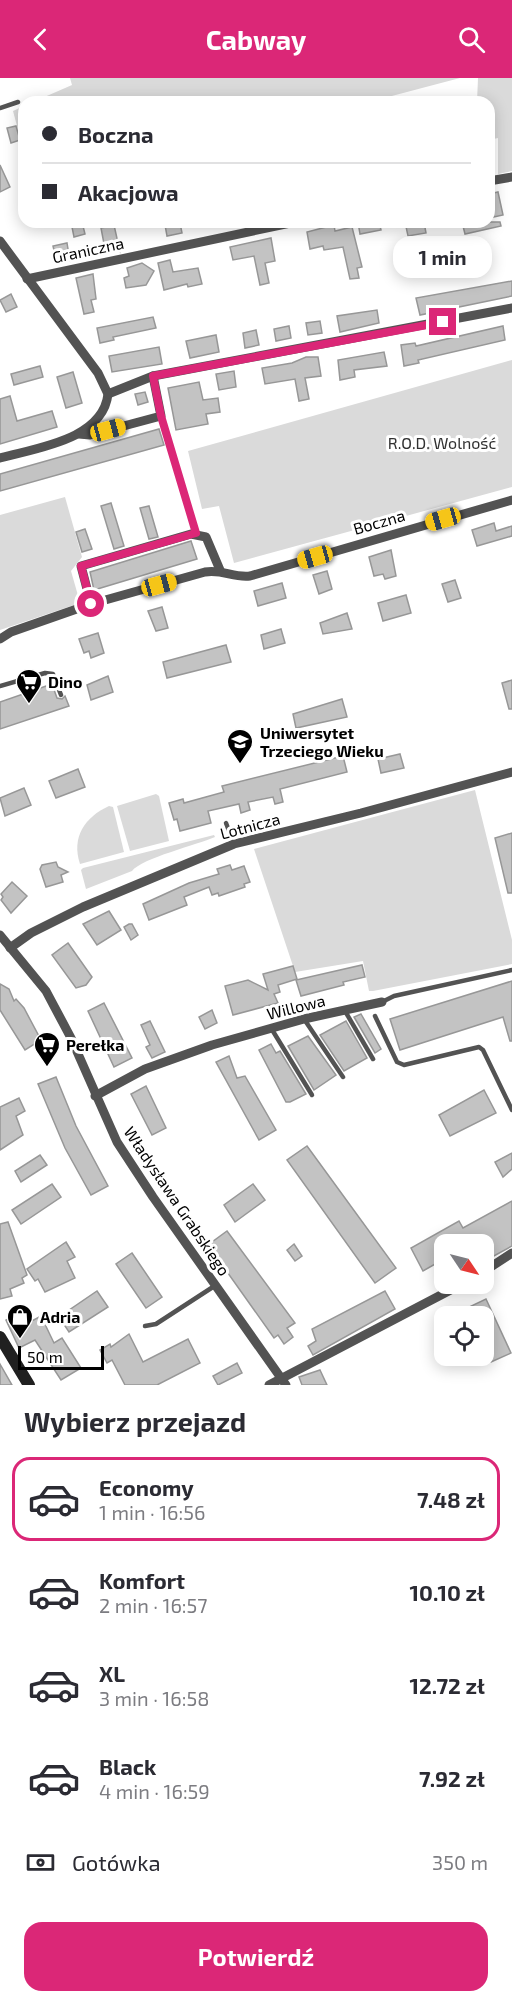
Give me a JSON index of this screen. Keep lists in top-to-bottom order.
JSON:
{
  "streets": {
    "street": [
      "Graniczna",
      "Boczna",
      "Lotnicza",
      "Willowa",
      "Władysława Grabskiego"
    ]
  },
  "crossings": [
    ["Lotnicza", "Władysława Grabskiego"],
    ["Willowa", "Władysława Grabskiego"]
  ],
  "parks": ["R.O.D. Wolność"],
  "places": {
    "supermarket": ["Dino", "Perełka"],
    "school or university": ["Uniwersytet Trzeciego Wieku"],
    "shop": ["Adria"]
  },
  "scale_bar": "50 m",
  "north": "bottom right",
  "page": {
    "header": "Cabway",
    "banner": ["Boczna", "Akacjowa"],
    "bubble": "1 min",
    "scale": "50 m",
    "heading": "Wybierz przejazd",
    "list": [
      {
        "name": "Economy",
        "note": "1 min · 16:56",
        "value": "7.48 zł"
      },
      {
        "name": "Komfort",
        "note": "2 min · 16:57",
        "value": "10.10 zł"
      },
      {
        "name": "XL",
        "note": "3 min · 16:58",
        "value": "12.72 zł"
      },
      {
        "name": "Black",
        "note": "4 min · 16:59",
        "value": "7.92 zł"
      }
    ],
    "pay": ["Gotówka", "350 m"],
    "buttons": "Potwierdź"
  }
}
